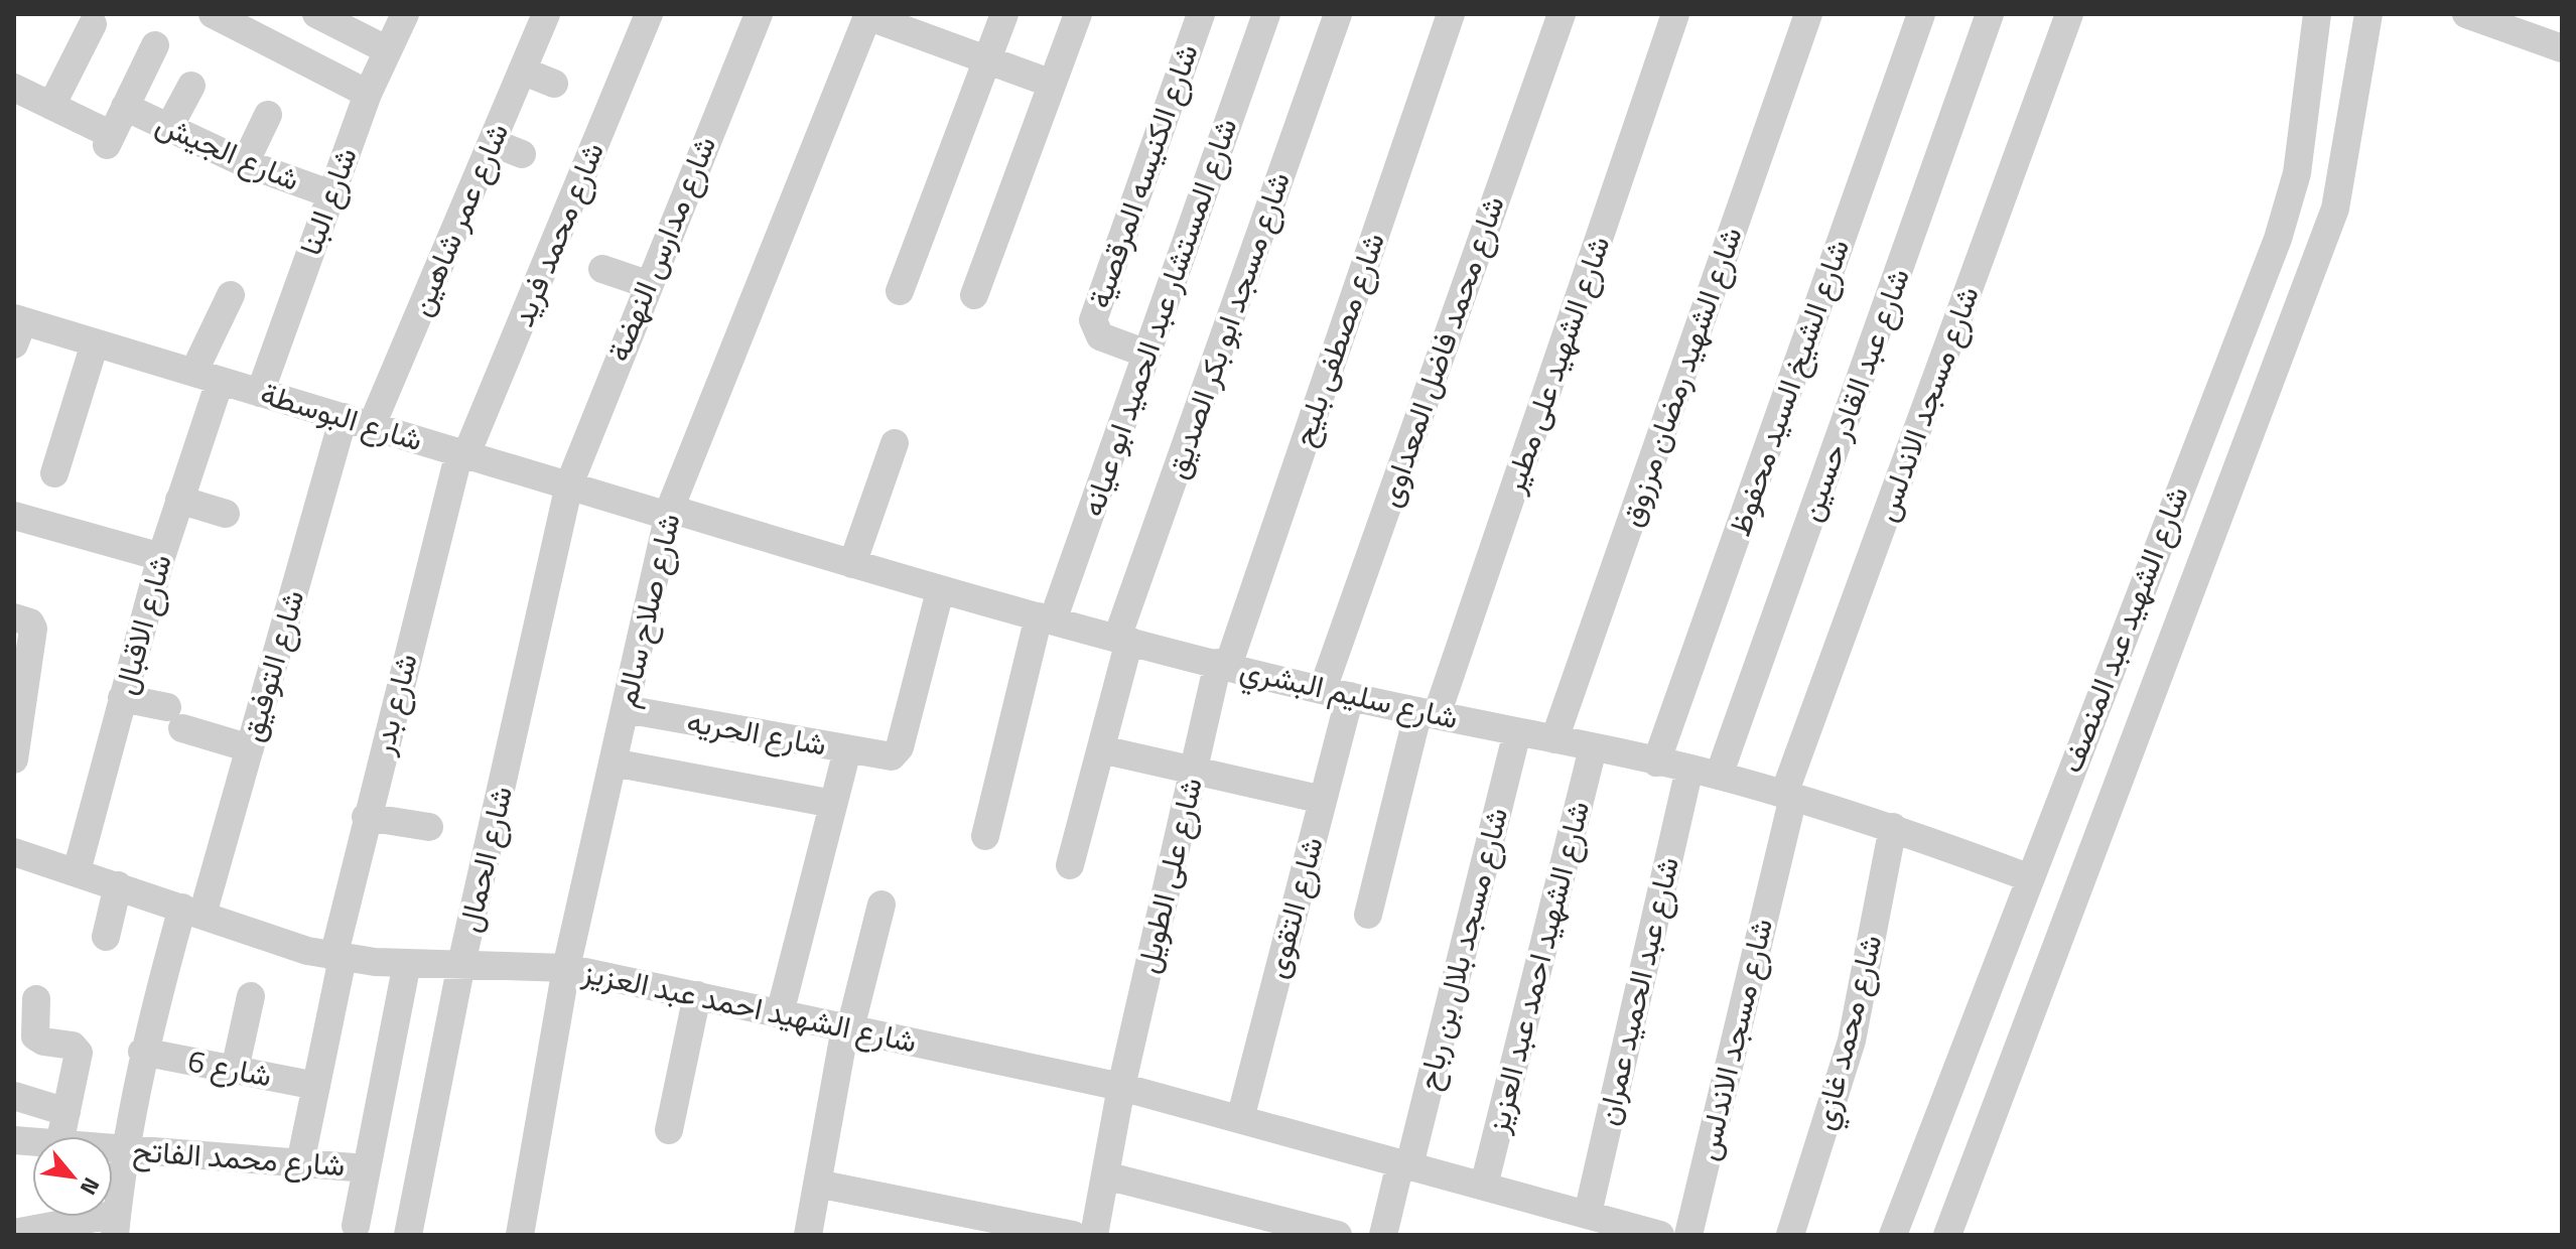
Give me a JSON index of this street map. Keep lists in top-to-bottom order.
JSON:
{
  "streets": {
    "street": [
      "شارع الجيش",
      "شارع الكنيسه المرقصية",
      "شارع البنا",
      "شارع عمر شاهين",
      "شارع محمد فريد",
      "شارع مدارس النهضة",
      "شارع المستشار عبد الحميد ابو عيانه",
      "شارع مسجد ابو بكر الصديق",
      "شارع مصطفى بليح",
      "شارع محمد فاضل المعداوى",
      "شارع الشهيد على مطير",
      "شارع الشهيد رمضان مرزوق",
      "شارع الشيخ السيد محفوظ",
      "شارع عبد القادر حسين",
      "شارع مسجد الاندلس",
      "شارع البوسطة",
      "شارع صلاح سالم",
      "شارع الاقبال",
      "شارع الشهيد عبد المنصف",
      "شارع التوفيق",
      "شارع سليم البشري",
      "شارع بدر",
      "شارع الحريه",
      "شارع الحمال",
      "شارع على الطويل",
      "شارع التقوى",
      "شارع مسجد بلال بن رباح",
      "شارع الشهيد احمد عبد العزيز",
      "شارع عبد الحميد عمران",
      "شارع محمد غازي",
      "شارع 6",
      "شارع محمد الفاتح"
    ]
  },
  "crossings": [
    ["شارع الجيش", "شارع البنا"],
    ["شارع الكنيسه المرقصية", "شارع المستشار عبد الحميد ابو عيانه"],
    ["شارع البنا", "شارع البوسطة"],
    ["شارع عمر شاهين", "شارع البوسطة"],
    ["شارع محمد فريد", "شارع البوسطة"],
    ["شارع محمد فريد", "شارع بدر"],
    ["شارع مدارس النهضة", "شارع البوسطة"],
    ["شارع مدارس النهضة", "شارع الحمال"],
    ["شارع المستشار عبد الحميد ابو عيانه", "شارع سليم البشري"],
    ["شارع مسجد ابو بكر الصديق", "شارع سليم البشري"],
    ["شارع مصطفى بليح", "شارع سليم البشري"],
    ["شارع مصطفى بليح", "شارع على الطويل"],
    ["شارع محمد فاضل المعداوى", "شارع سليم البشري"],
    ["شارع محمد فاضل المعداوى", "شارع التقوى"],
    ["شارع الشهيد على مطير", "شارع سليم البشري"],
    ["شارع الشهيد رمضان مرزوق", "شارع سليم البشري"],
    ["شارع الشيخ السيد محفوظ", "شارع سليم البشري"],
    ["شارع عبد القادر حسين", "شارع سليم البشري"],
    ["شارع مسجد الاندلس", "شارع سليم البشري"],
    ["شارع البوسطة", "شارع صلاح سالم"],
    ["شارع البوسطة", "شارع الاقبال"],
    ["شارع البوسطة", "شارع التوفيق"],
    ["شارع البوسطة", "شارع سليم البشري"],
    ["شارع البوسطة", "شارع بدر"],
    ["شارع البوسطة", "شارع الحمال"],
    ["شارع صلاح سالم", "شارع سليم البشري"],
    ["شارع صلاح سالم", "شارع الحريه"],
    ["شارع صلاح سالم", "شارع الشهيد احمد عبد العزيز"],
    ["شارع الاقبال", "شارع الشهيد احمد عبد العزيز"],
    ["شارع الشهيد عبد المنصف", "شارع سليم البشري"],
    ["شارع التوفيق", "شارع الشهيد احمد عبد العزيز"],
    ["شارع التوفيق", "شارع 6"],
    ["شارع التوفيق", "شارع محمد الفاتح"],
    ["شارع سليم البشري", "شارع الحريه"],
    ["شارع سليم البشري", "شارع على الطويل"],
    ["شارع سليم البشري", "شارع التقوى"],
    ["شارع سليم البشري", "شارع مسجد بلال بن رباح"],
    ["شارع سليم البشري", "شارع الشهيد احمد عبد العزيز"],
    ["شارع سليم البشري", "شارع عبد الحميد عمران"],
    ["شارع سليم البشري", "شارع محمد غازي"],
    ["شارع بدر", "شارع الشهيد احمد عبد العزيز"],
    ["شارع بدر", "شارع 6"],
    ["شارع بدر", "شارع محمد الفاتح"],
    ["شارع الحمال", "شارع الشهيد احمد عبد العزيز"],
    ["شارع على الطويل", "شارع الشهيد احمد عبد العزيز"],
    ["شارع التقوى", "شارع الشهيد احمد عبد العزيز"],
    ["شارع مسجد بلال بن رباح", "شارع الشهيد احمد عبد العزيز"],
    ["شارع الشهيد احمد عبد العزيز", "شارع عبد الحميد عمران"]
  ],
  "north": "bottom right"
}
